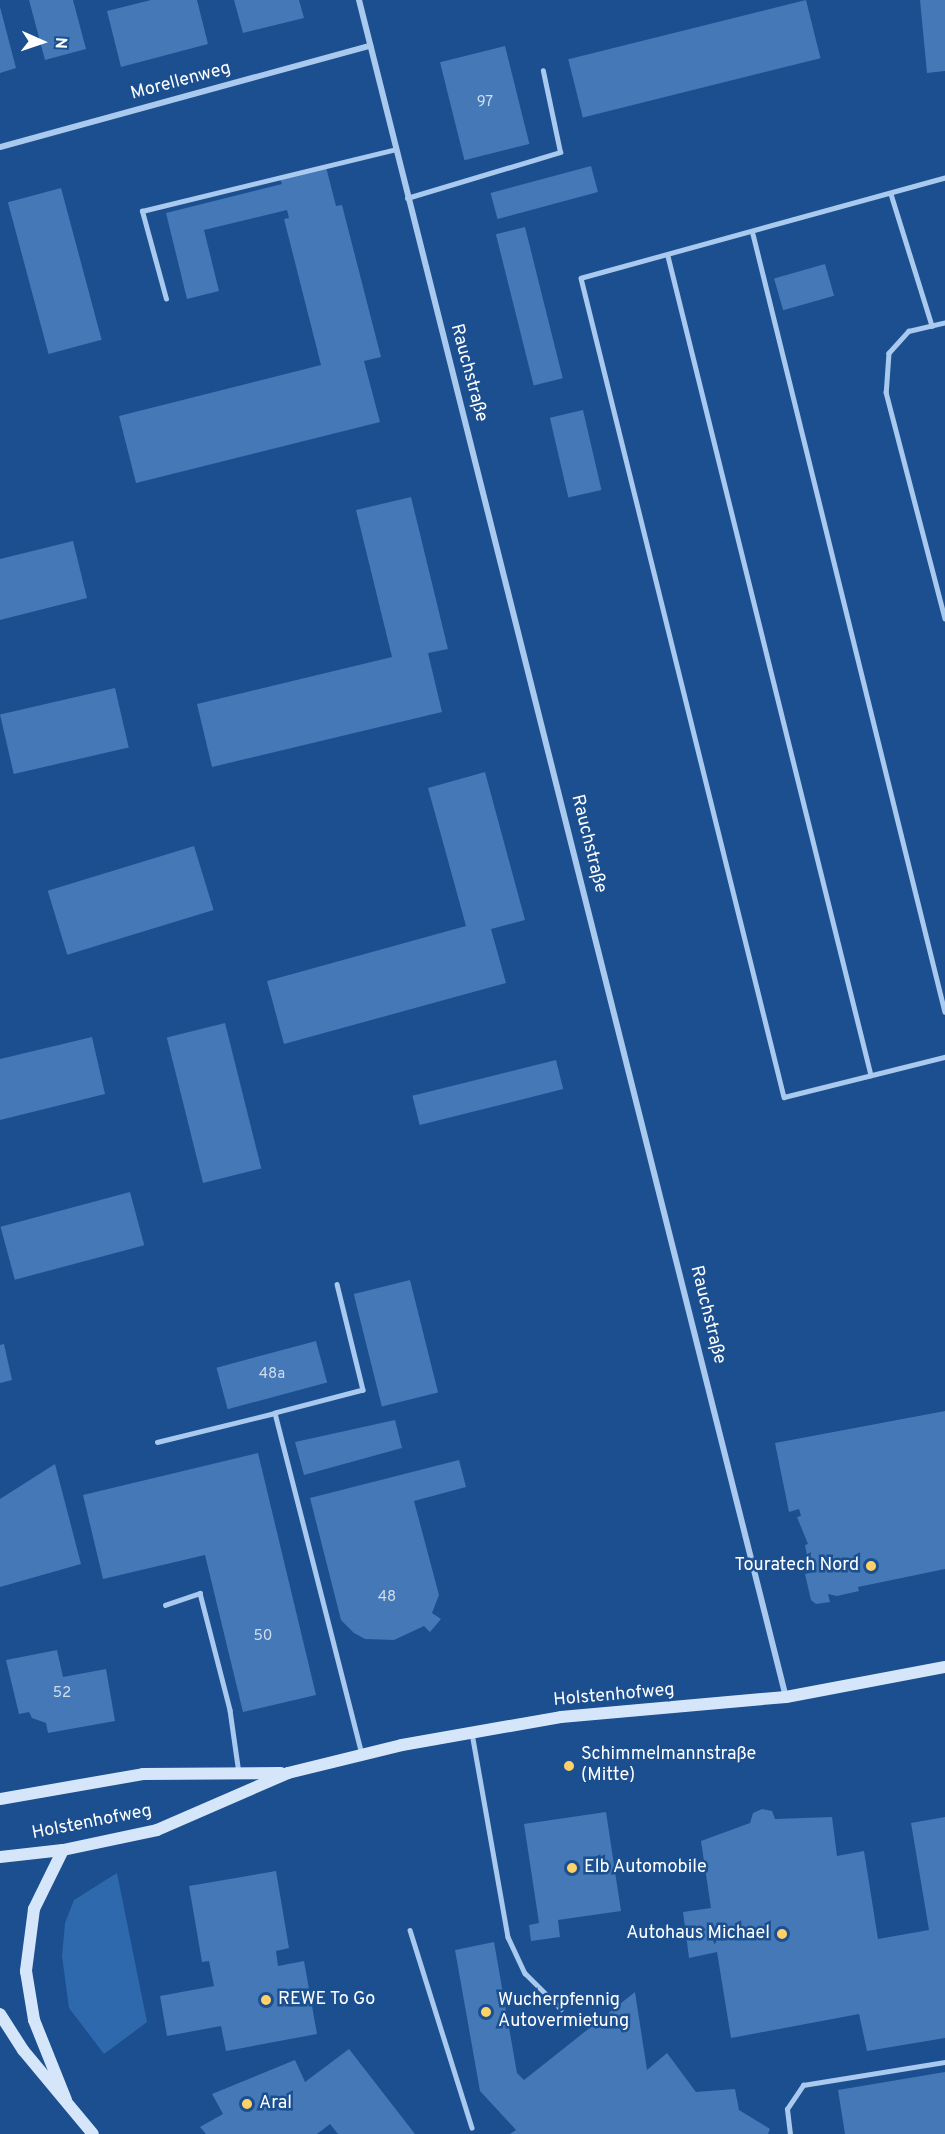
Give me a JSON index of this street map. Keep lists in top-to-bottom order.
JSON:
{
  "streets": {
    "main road": ["Holstenhofweg"],
    "street": ["Morellenweg", "Rauchstraße"]
  },
  "crossings": [
    ["Morellenweg", "Rauchstraße"],
    ["Rauchstraße", "Holstenhofweg"]
  ],
  "places": [
    "Touratech Nord",
    "Schimmelmannstraße (Mitte)",
    "Elb Automobile",
    "Autohaus Michael",
    "REWE To Go",
    "Wucherpfennig Autovermietung",
    "Aral"
  ],
  "house_numbers": [
    "97",
    "48a",
    "48",
    "50",
    "52"
  ],
  "north": "right"
}
